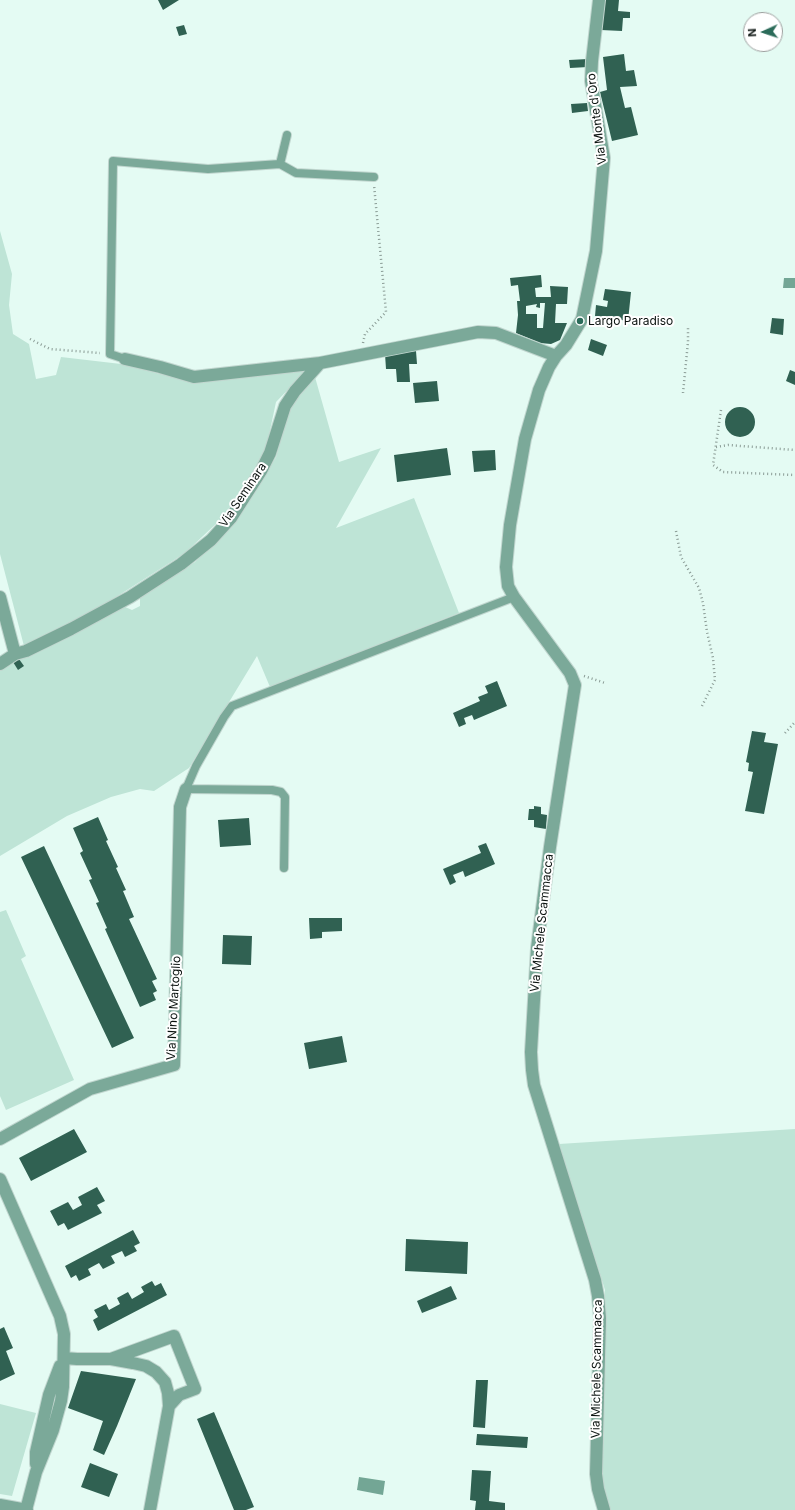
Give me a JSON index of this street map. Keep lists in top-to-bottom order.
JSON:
{
  "streets": {
    "street": [
      "Via Monte d'Oro",
      "Via Seminara",
      "Via Michele Scammacca",
      "Via Nino Martoglio"
    ]
  },
  "crossings": [
    ["Via Monte d'Oro", "Via Michele Scammacca"]
  ],
  "places": ["Largo Paradiso"],
  "north": "left"
}
